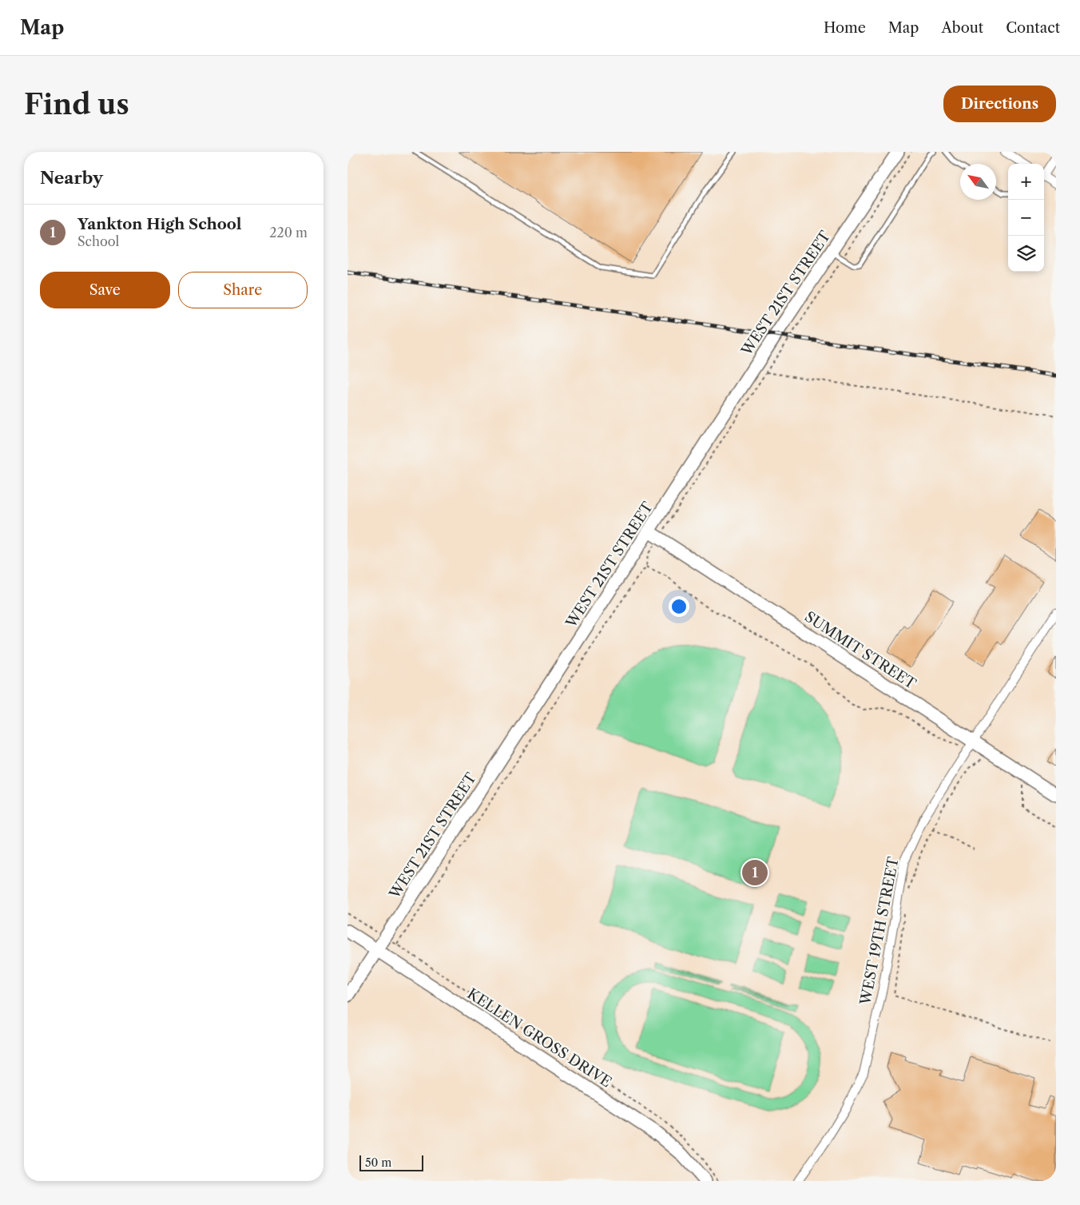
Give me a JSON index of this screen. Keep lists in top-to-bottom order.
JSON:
{
  "streets": {
    "street": [
      "WEST 21ST STREET",
      "SUMMIT STREET",
      "WEST 19TH STREET",
      "KELLEN GROSS DRIVE"
    ]
  },
  "crossings": [
    ["WEST 21ST STREET", "SUMMIT STREET"],
    ["WEST 21ST STREET", "KELLEN GROSS DRIVE"],
    ["SUMMIT STREET", "WEST 19TH STREET"]
  ],
  "scale_bar": "50 m",
  "north": "top left",
  "page": {
    "header": "Map",
    "nav": [
      "Home",
      "Map",
      "About",
      "Contact"
    ],
    "buttons": [
      "Directions",
      ["Save", "Share"]
    ],
    "title": "Find us",
    "heading": "Nearby",
    "map_buttons": ["+", "−"],
    "list": [
      {
        "mark": "1",
        "name": "Yankton High School",
        "note": "School",
        "value": "220 m"
      }
    ],
    "pins": "1",
    "scale": "50 m"
  }
}
